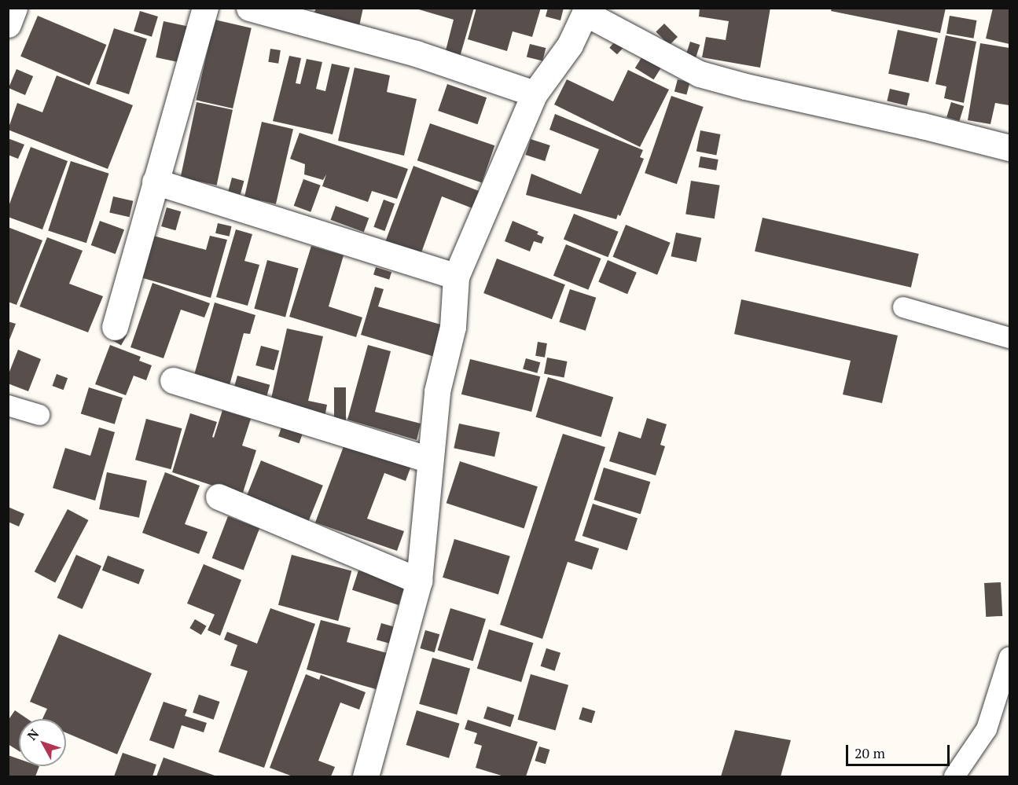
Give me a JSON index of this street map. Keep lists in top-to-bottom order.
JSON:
{
  "scale_bar": "20 m",
  "north": "top left"
}
